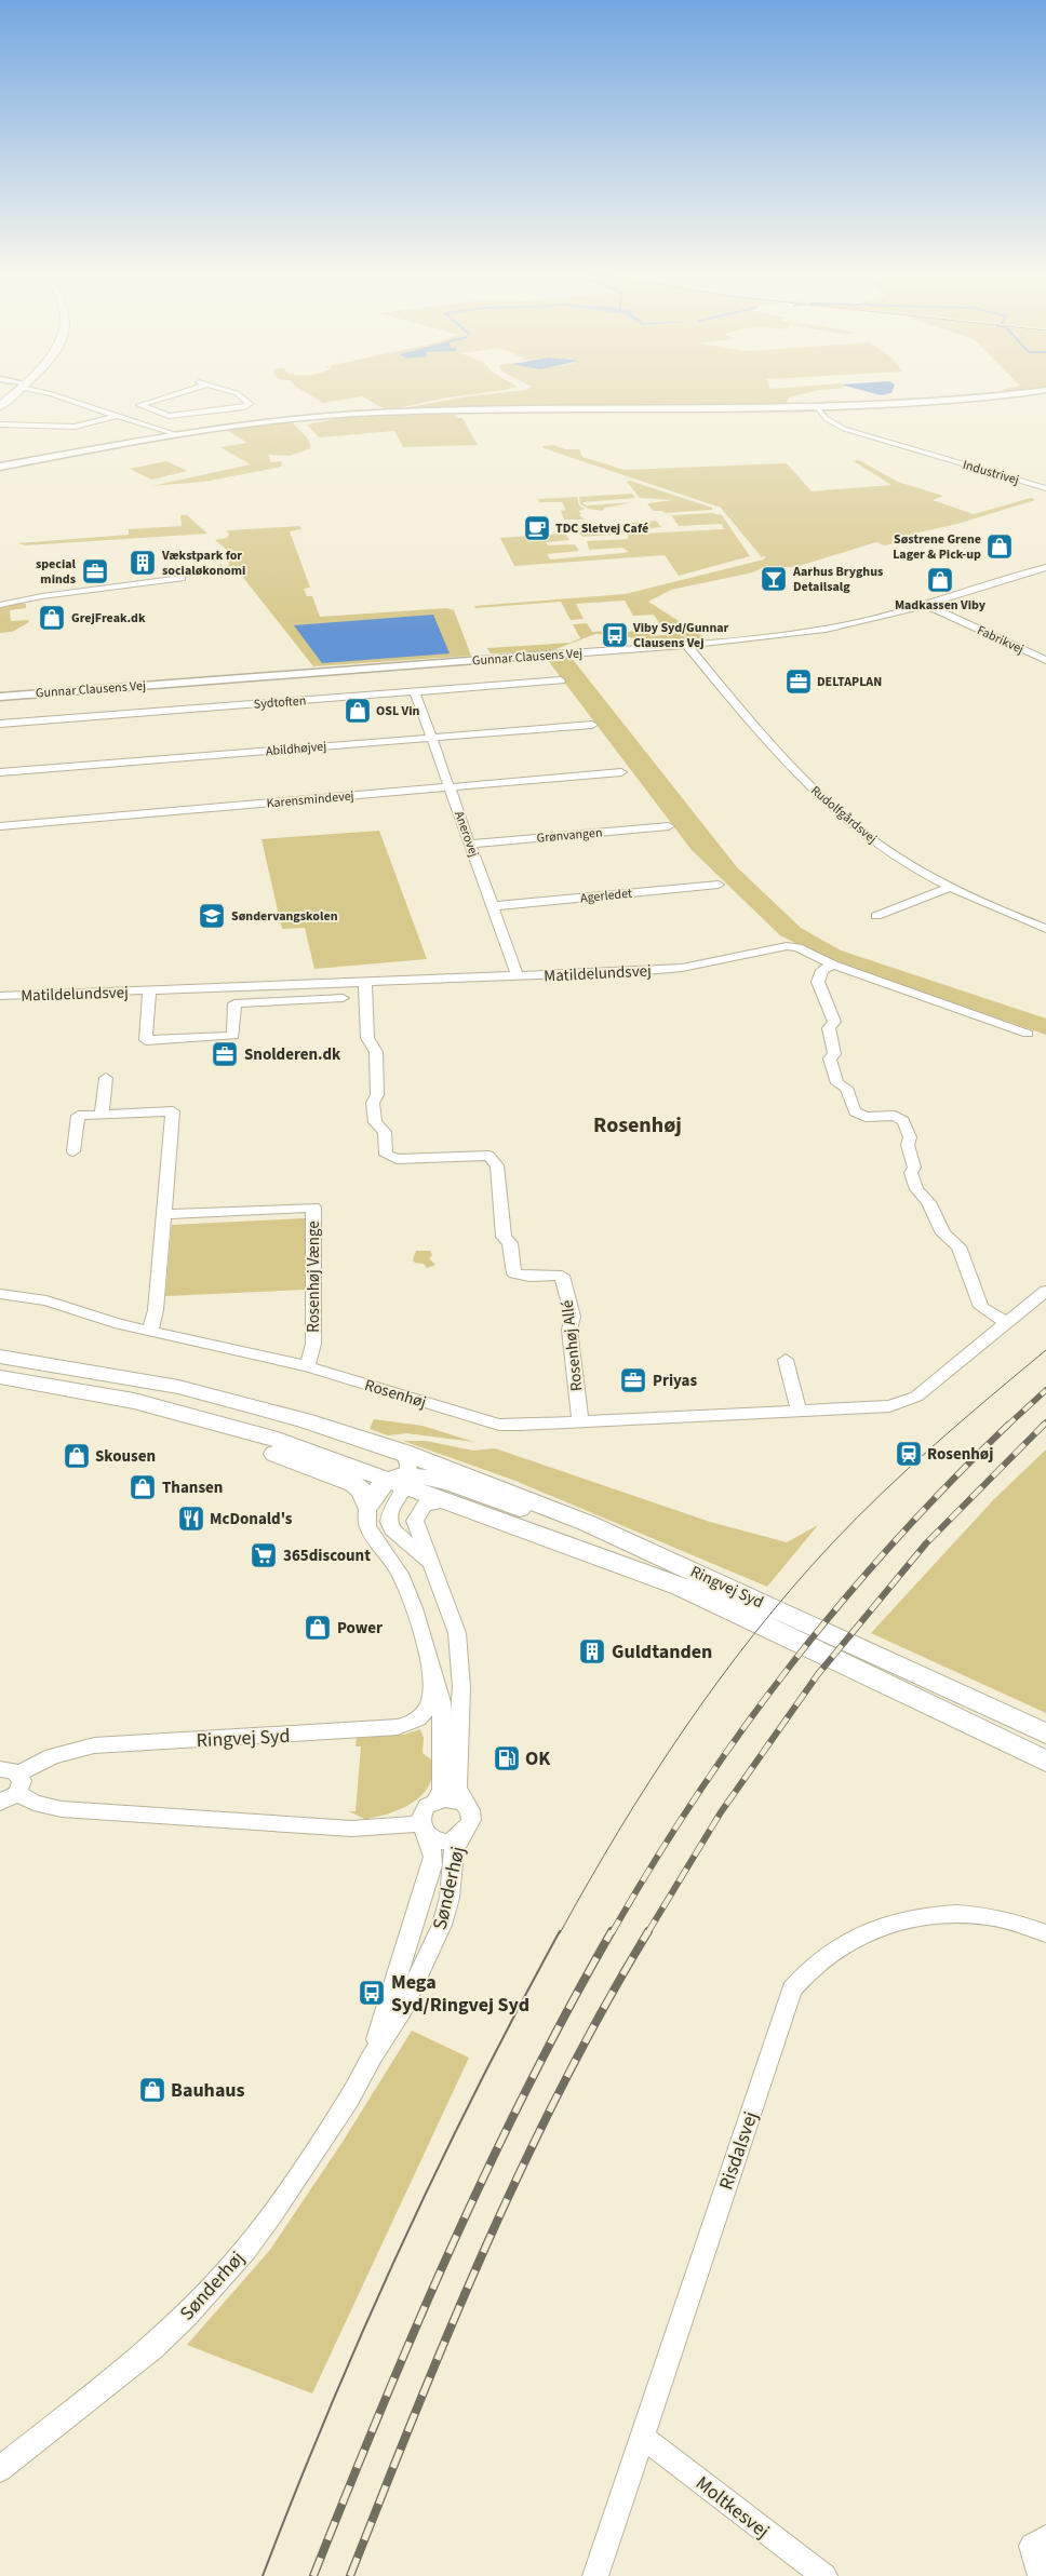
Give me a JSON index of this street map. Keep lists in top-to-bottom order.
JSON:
{
  "streets": {
    "main road": ["Ringvej Syd"],
    "street": [
      "Industrivej",
      "Fabrikvej",
      "Gunnar Clausens Vej",
      "Sydtoften",
      "Abildhøjvej",
      "Karensmindevej",
      "Rudolfgårdsvej",
      "Anerovej",
      "Grønvangen",
      "Agerledet",
      "Matildelundsvej",
      "Rosenhøj Vænge",
      "Rosenhøj Allé",
      "Rosenhøj",
      "Sønderhøj",
      "Risdalsvej",
      "Moltkesvej"
    ]
  },
  "crossings": [
    ["Fabrikvej", "Gunnar Clausens Vej"],
    ["Gunnar Clausens Vej", "Rudolfgårdsvej"],
    ["Sydtoften", "Anerovej"],
    ["Abildhøjvej", "Anerovej"],
    ["Karensmindevej", "Anerovej"],
    ["Anerovej", "Grønvangen"],
    ["Anerovej", "Agerledet"],
    ["Anerovej", "Matildelundsvej"],
    ["Matildelundsvej", "Rosenhøj Allé"],
    ["Rosenhøj Vænge", "Rosenhøj"],
    ["Rosenhøj Allé", "Rosenhøj"],
    ["Ringvej Syd", "Sønderhøj"],
    ["Risdalsvej", "Moltkesvej"]
  ],
  "districts": ["Rosenhøj"],
  "places": {
    "cafe": ["TDC Sletvej Café"],
    "shop": [
      "Søstrene Grene Lager & Pick-up",
      "Madkassen Viby",
      "GrejFreak.dk",
      "OSL Vin",
      "Skousen",
      "Thansen",
      "Power",
      "Bauhaus"
    ],
    "building": ["Vækstpark for socialøkonomi", "Guldtanden"],
    "office": [
      "special minds",
      "DELTAPLAN",
      "Snolderen.dk",
      "Priyas"
    ],
    "bar": ["Aarhus Bryghus Detailsalg"],
    "bus stop": ["Viby Syd/Gunnar Clausens Vej", "Mega Syd/Ringvej Syd"],
    "school or university": ["Søndervangskolen"],
    "station": ["Rosenhøj"],
    "restaurant": ["McDonald's"],
    "supermarket": ["365discount"],
    "fuel station": ["OK"]
  }
}
